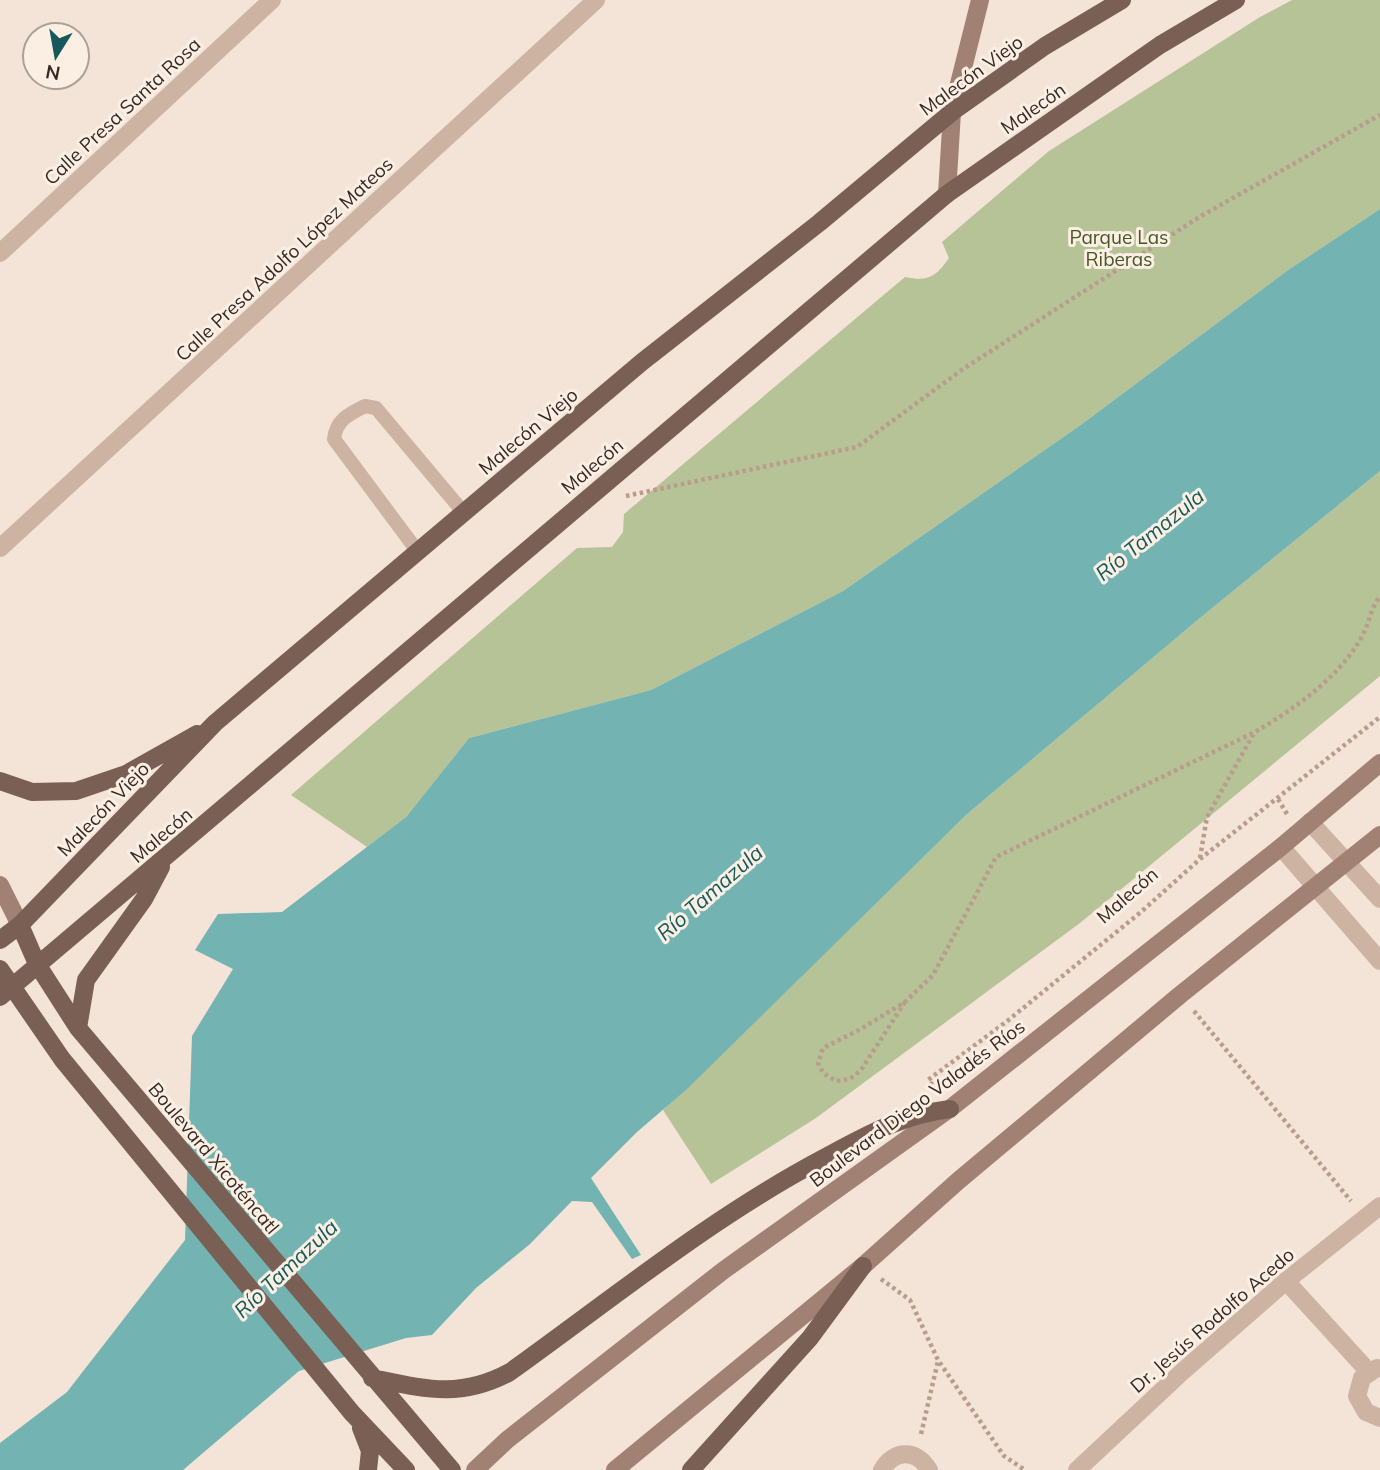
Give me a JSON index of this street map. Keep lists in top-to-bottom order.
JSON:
{
  "streets": {
    "main road": [
      "Malecón Viejo",
      "Malecón",
      "Boulevard Diego Valadés Ríos",
      "Boulevard Xicoténcatl"
    ],
    "street": ["Calle Presa Santa Rosa", "Calle Presa Adolfo López Mateos", "Dr. Jesús Rodolfo Acedo"]
  },
  "crossings": [
    ["Malecón Viejo", "Boulevard Xicoténcatl"],
    ["Malecón", "Boulevard Diego Valadés Ríos"],
    ["Malecón", "Boulevard Xicoténcatl"]
  ],
  "water": ["Río Tamazula"],
  "parks": ["Parque Las Riberas"],
  "north": "bottom"
}
